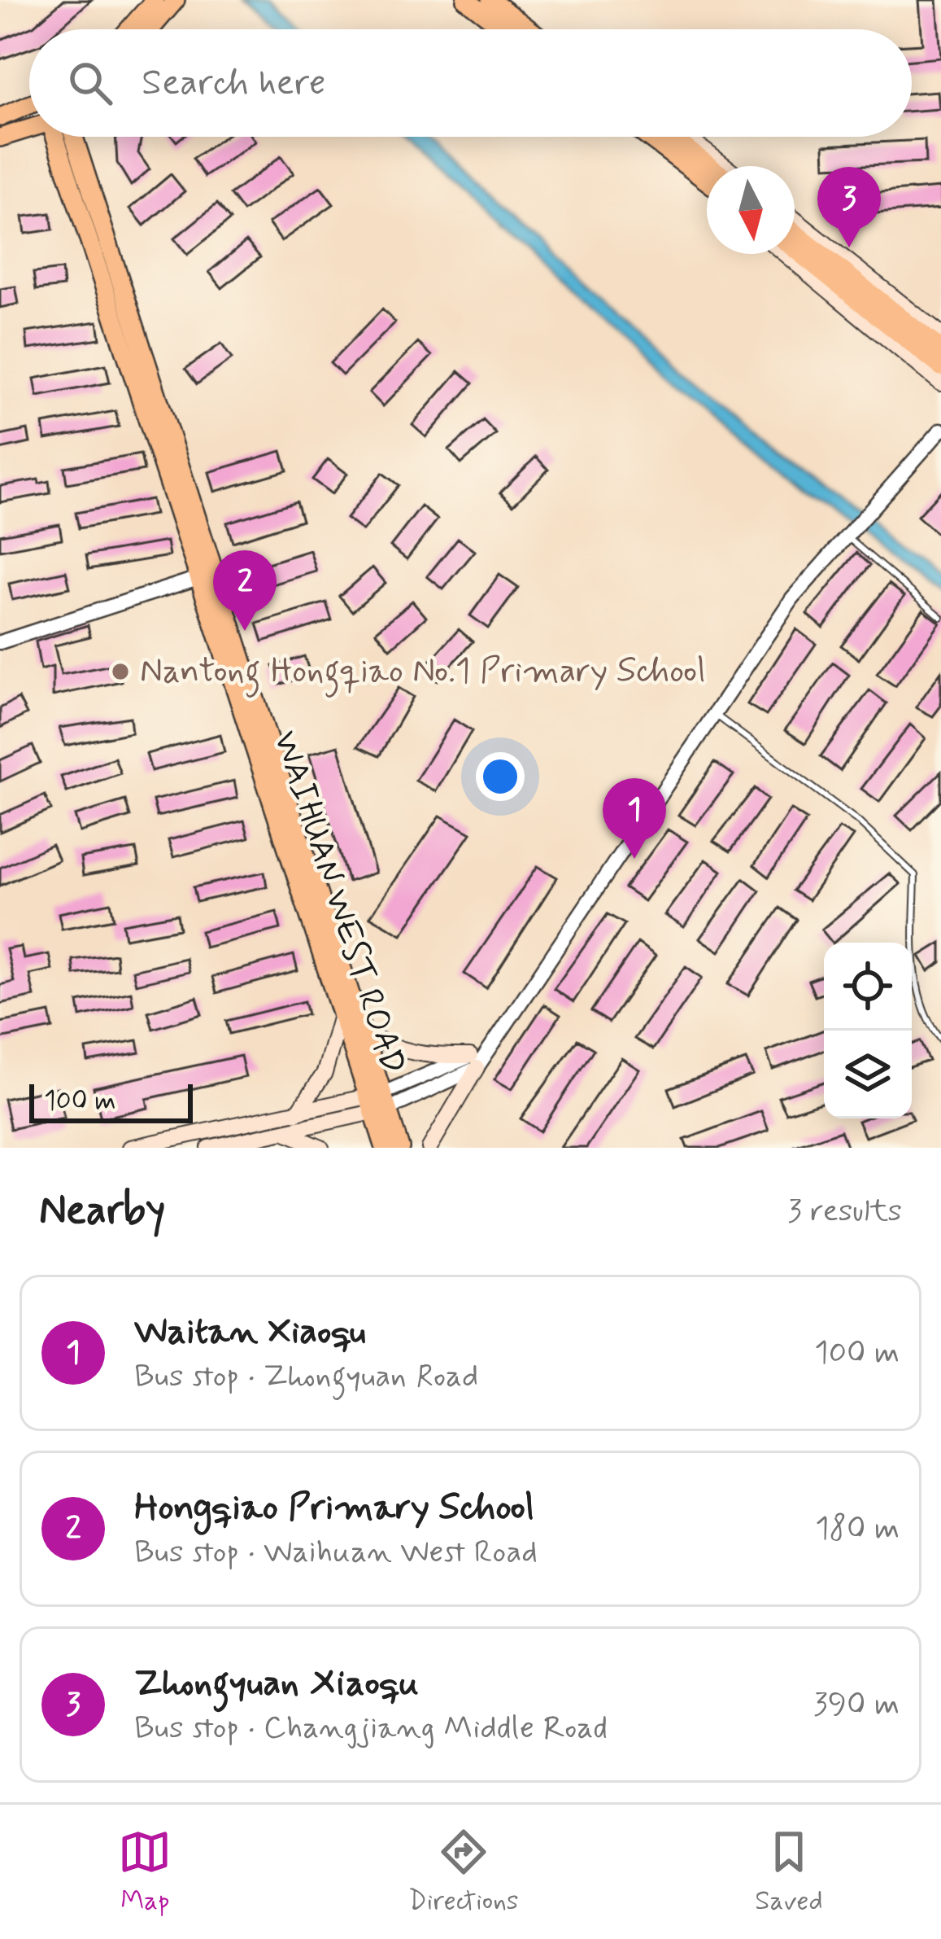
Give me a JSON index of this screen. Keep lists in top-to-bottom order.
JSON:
{
  "streets": {
    "main road": ["WAIHUAN WEST ROAD"]
  },
  "places": ["Nantong Hongqiao No.1 Primary School"],
  "scale_bar": "100 m",
  "north": "bottom",
  "page": {
    "search": "Search here",
    "pins": ["3", "2", "1"],
    "scale": "100 m",
    "heading": ["Nearby", "3 results"],
    "list": [
      {
        "mark": "1",
        "name": "Waitan Xiaoqu",
        "note": "Bus stop · Zhongyuan Road",
        "value": "100 m"
      },
      {
        "mark": "2",
        "name": "Hongqiao Primary School",
        "note": "Bus stop · Waihuan West Road",
        "value": "180 m"
      },
      {
        "mark": "3",
        "name": "Zhongyuan Xiaoqu",
        "note": "Bus stop · Changjiang Middle Road",
        "value": "390 m"
      }
    ],
    "nav": ["Map", "Directions", "Saved"]
  }
}
